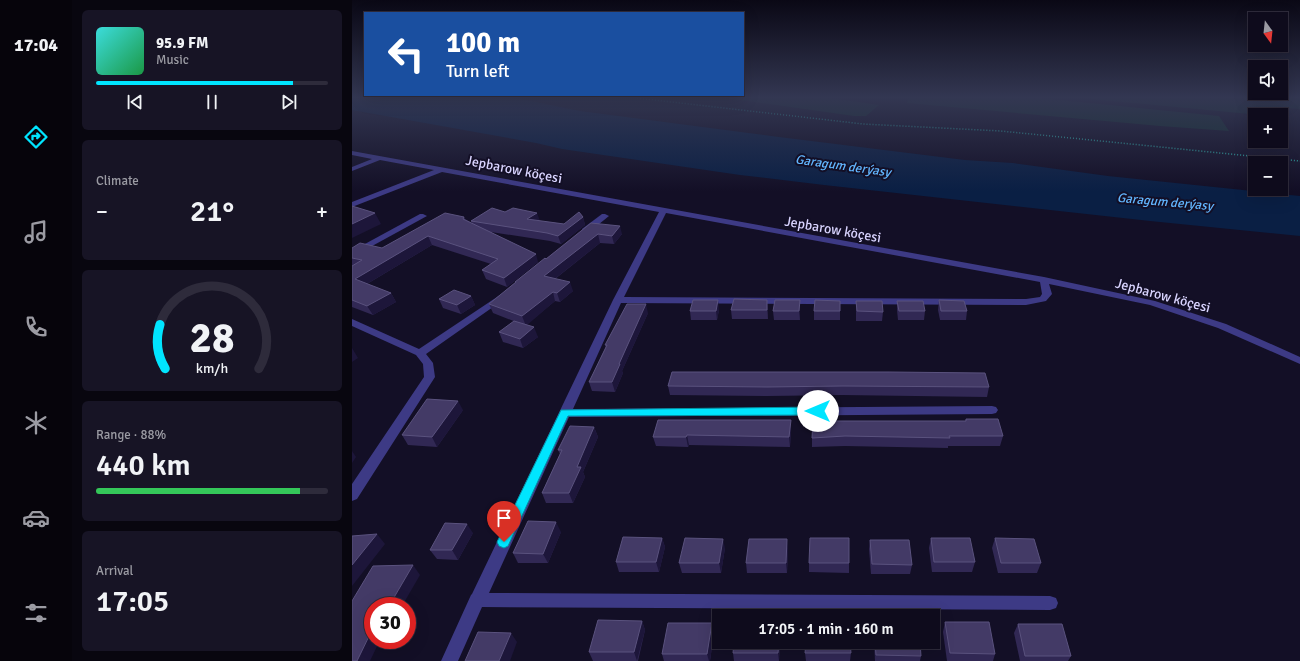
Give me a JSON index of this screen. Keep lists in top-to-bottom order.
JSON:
{
  "streets": {
    "street": ["Jepbarow köçesi"]
  },
  "water": ["Garagum derýasy"],
  "north": "bottom",
  "page": {
    "tabs": "17:04",
    "map_buttons": ["+", "−"],
    "turn": ["100 m", "Turn left"],
    "song": ["95.9 FM", "Music"],
    "tile": [
      "Climate",
      ["Range · 88%", "440 km"],
      ["Arrival", "17:05"]
    ],
    "heat": ["−", "21°", "+"],
    "limit": "30",
    "trip": "17:05 · 1 min · 160 m",
    "gauge": ["28", "km/h"]
  }
}
